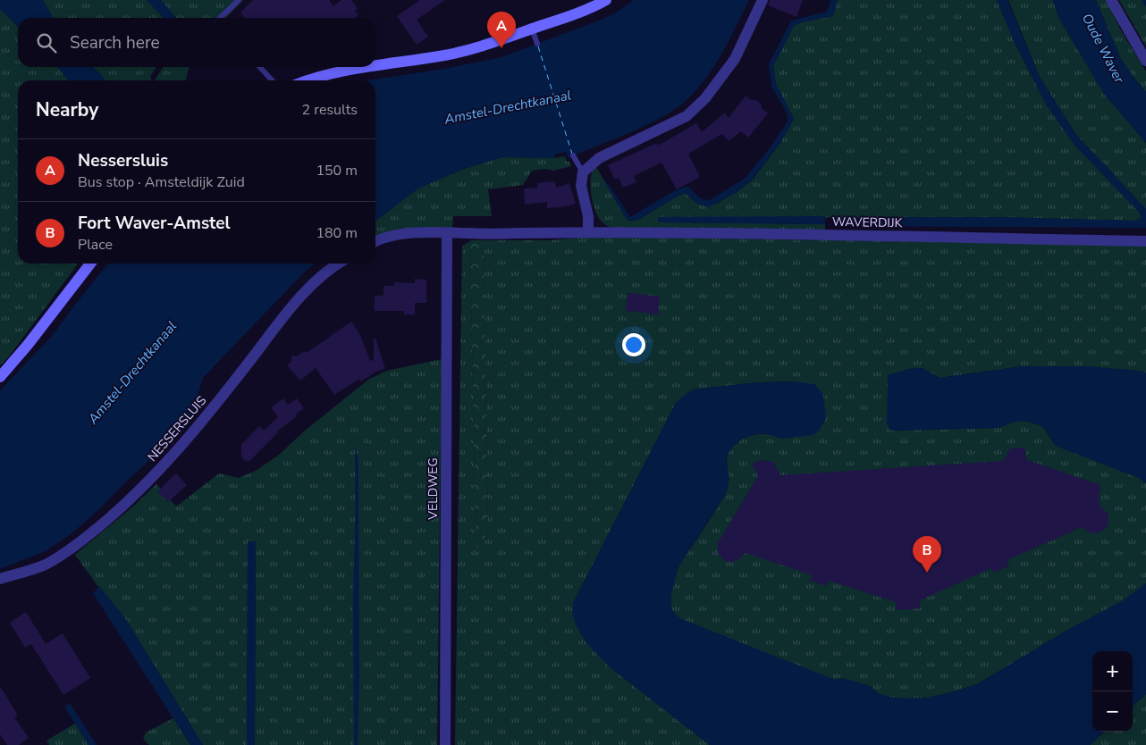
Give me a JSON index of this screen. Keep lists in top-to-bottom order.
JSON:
{
  "streets": {
    "street": ["WAVERDIJK", "NESSERSLUIS", "VELDWEG"]
  },
  "water": ["Oude Waver", "Amstel-Drechtkanaal"],
  "page": {
    "pins": ["A", "B"],
    "search": "Search here",
    "heading": ["Nearby", "2 results"],
    "list": [
      {
        "mark": "A",
        "name": "Nessersluis",
        "note": "Bus stop · Amsteldijk Zuid",
        "value": "150 m"
      },
      {
        "mark": "B",
        "name": "Fort Waver-Amstel",
        "note": "Place",
        "value": "180 m"
      }
    ],
    "map_buttons": ["+", "−"]
  }
}
